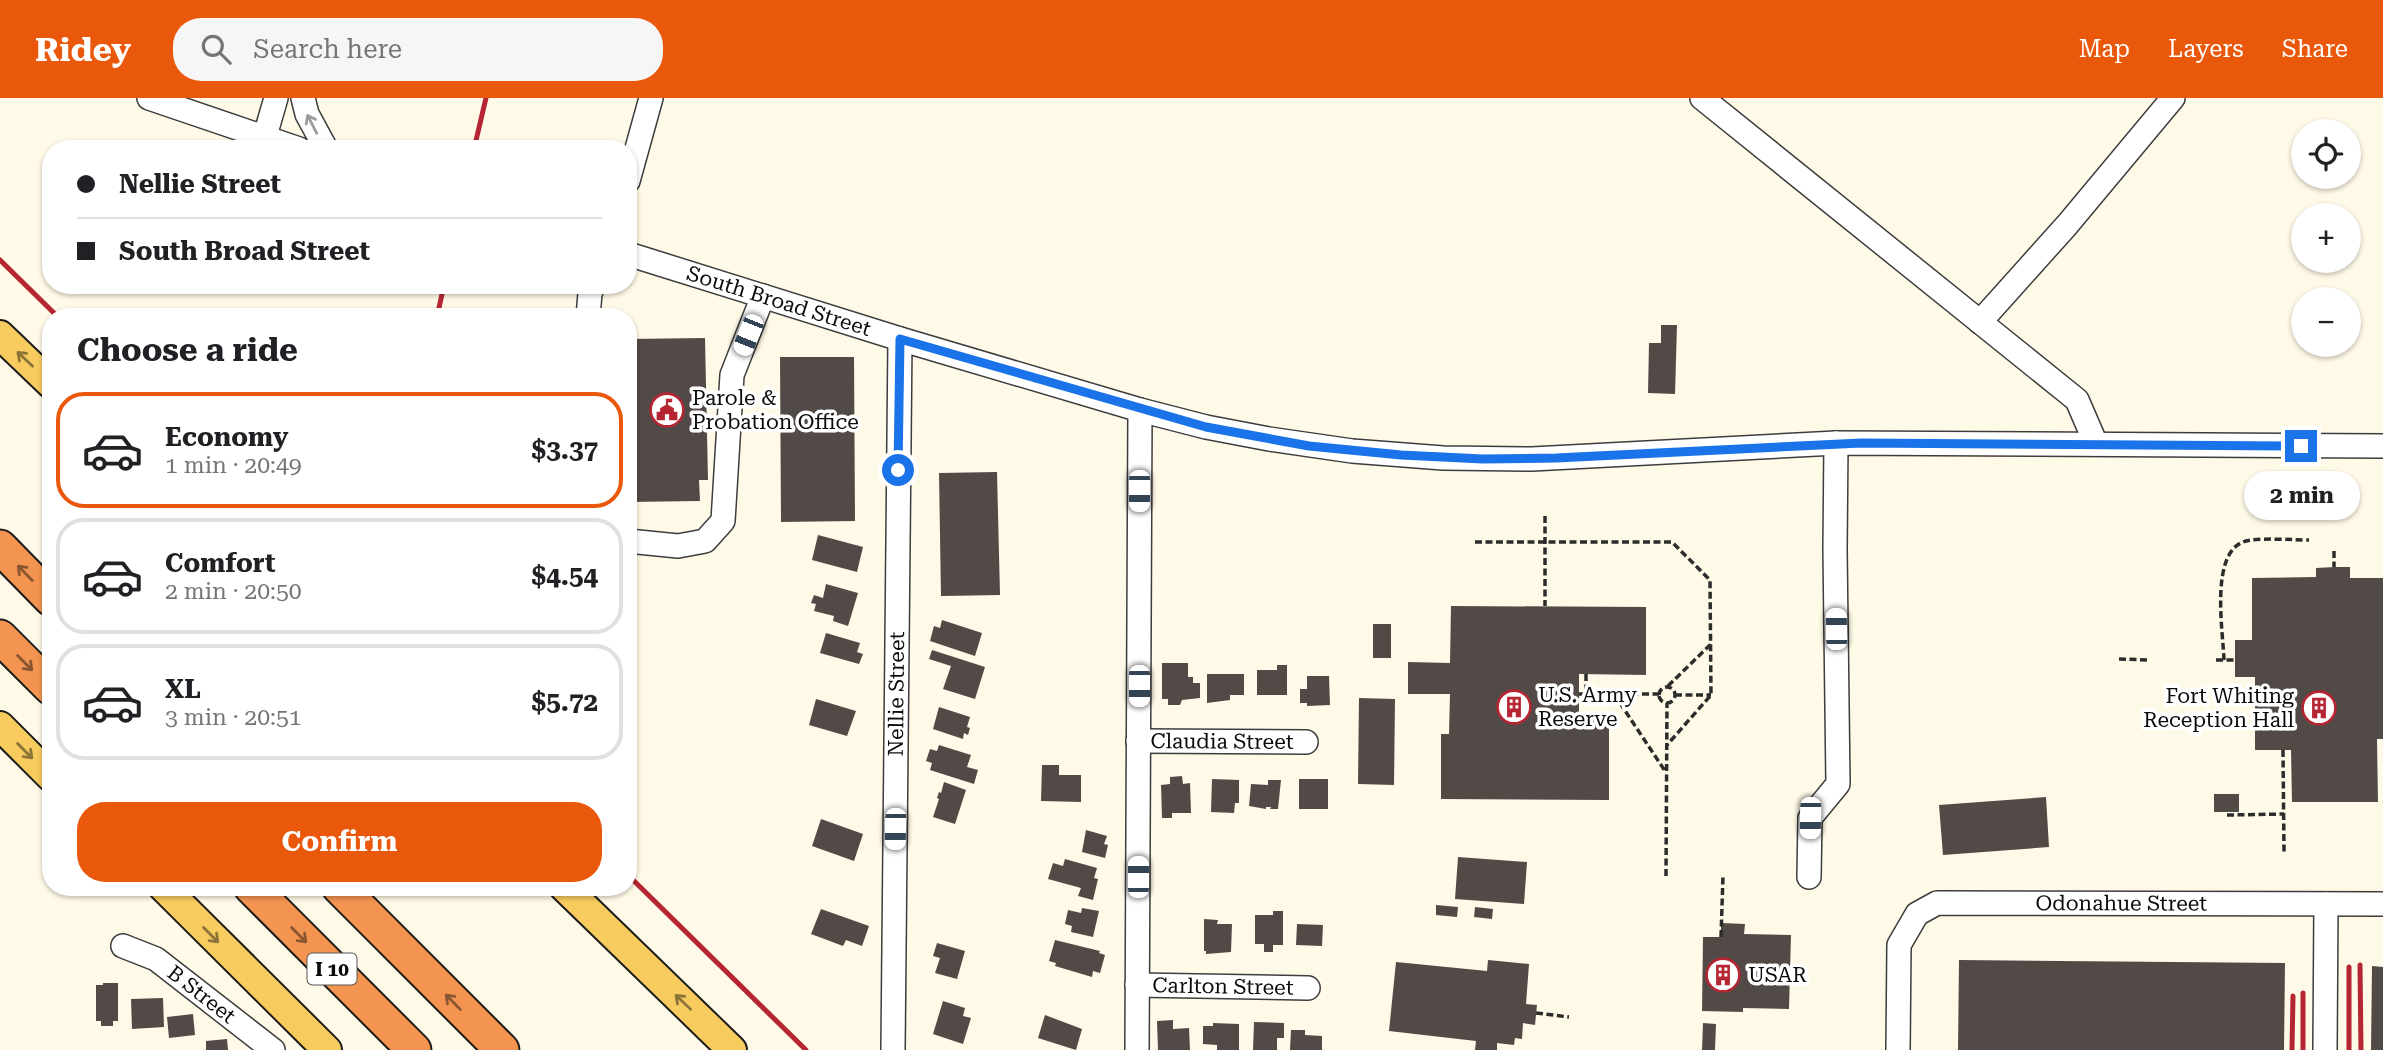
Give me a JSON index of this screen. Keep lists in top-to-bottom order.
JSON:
{
  "streets": {
    "highway": ["I 10"],
    "street": [
      "South Broad Street",
      "Nellie Street",
      "Claudia Street",
      "Odonahue Street",
      "Carlton Street",
      "B Street"
    ]
  },
  "crossings": [
    ["South Broad Street", "Nellie Street"]
  ],
  "places": {
    "public building": ["Parole & Probation Office"],
    "building": ["U.S. Army Reserve", "Fort Whiting Reception Hall", "USAR"]
  },
  "page": {
    "header": "Ridey",
    "search": "Search here",
    "nav": ["Map", "Layers", "Share"],
    "map_buttons": ["+", "−"],
    "banner": ["Nellie Street", "South Broad Street"],
    "heading": "Choose a ride",
    "list": [
      {
        "name": "Economy",
        "note": "1 min · 20:49",
        "value": "$3.37"
      },
      {
        "name": "Comfort",
        "note": "2 min · 20:50",
        "value": "$4.54"
      },
      {
        "name": "XL",
        "note": "3 min · 20:51",
        "value": "$5.72"
      }
    ],
    "bubble": "2 min",
    "buttons": "Confirm"
  }
}
